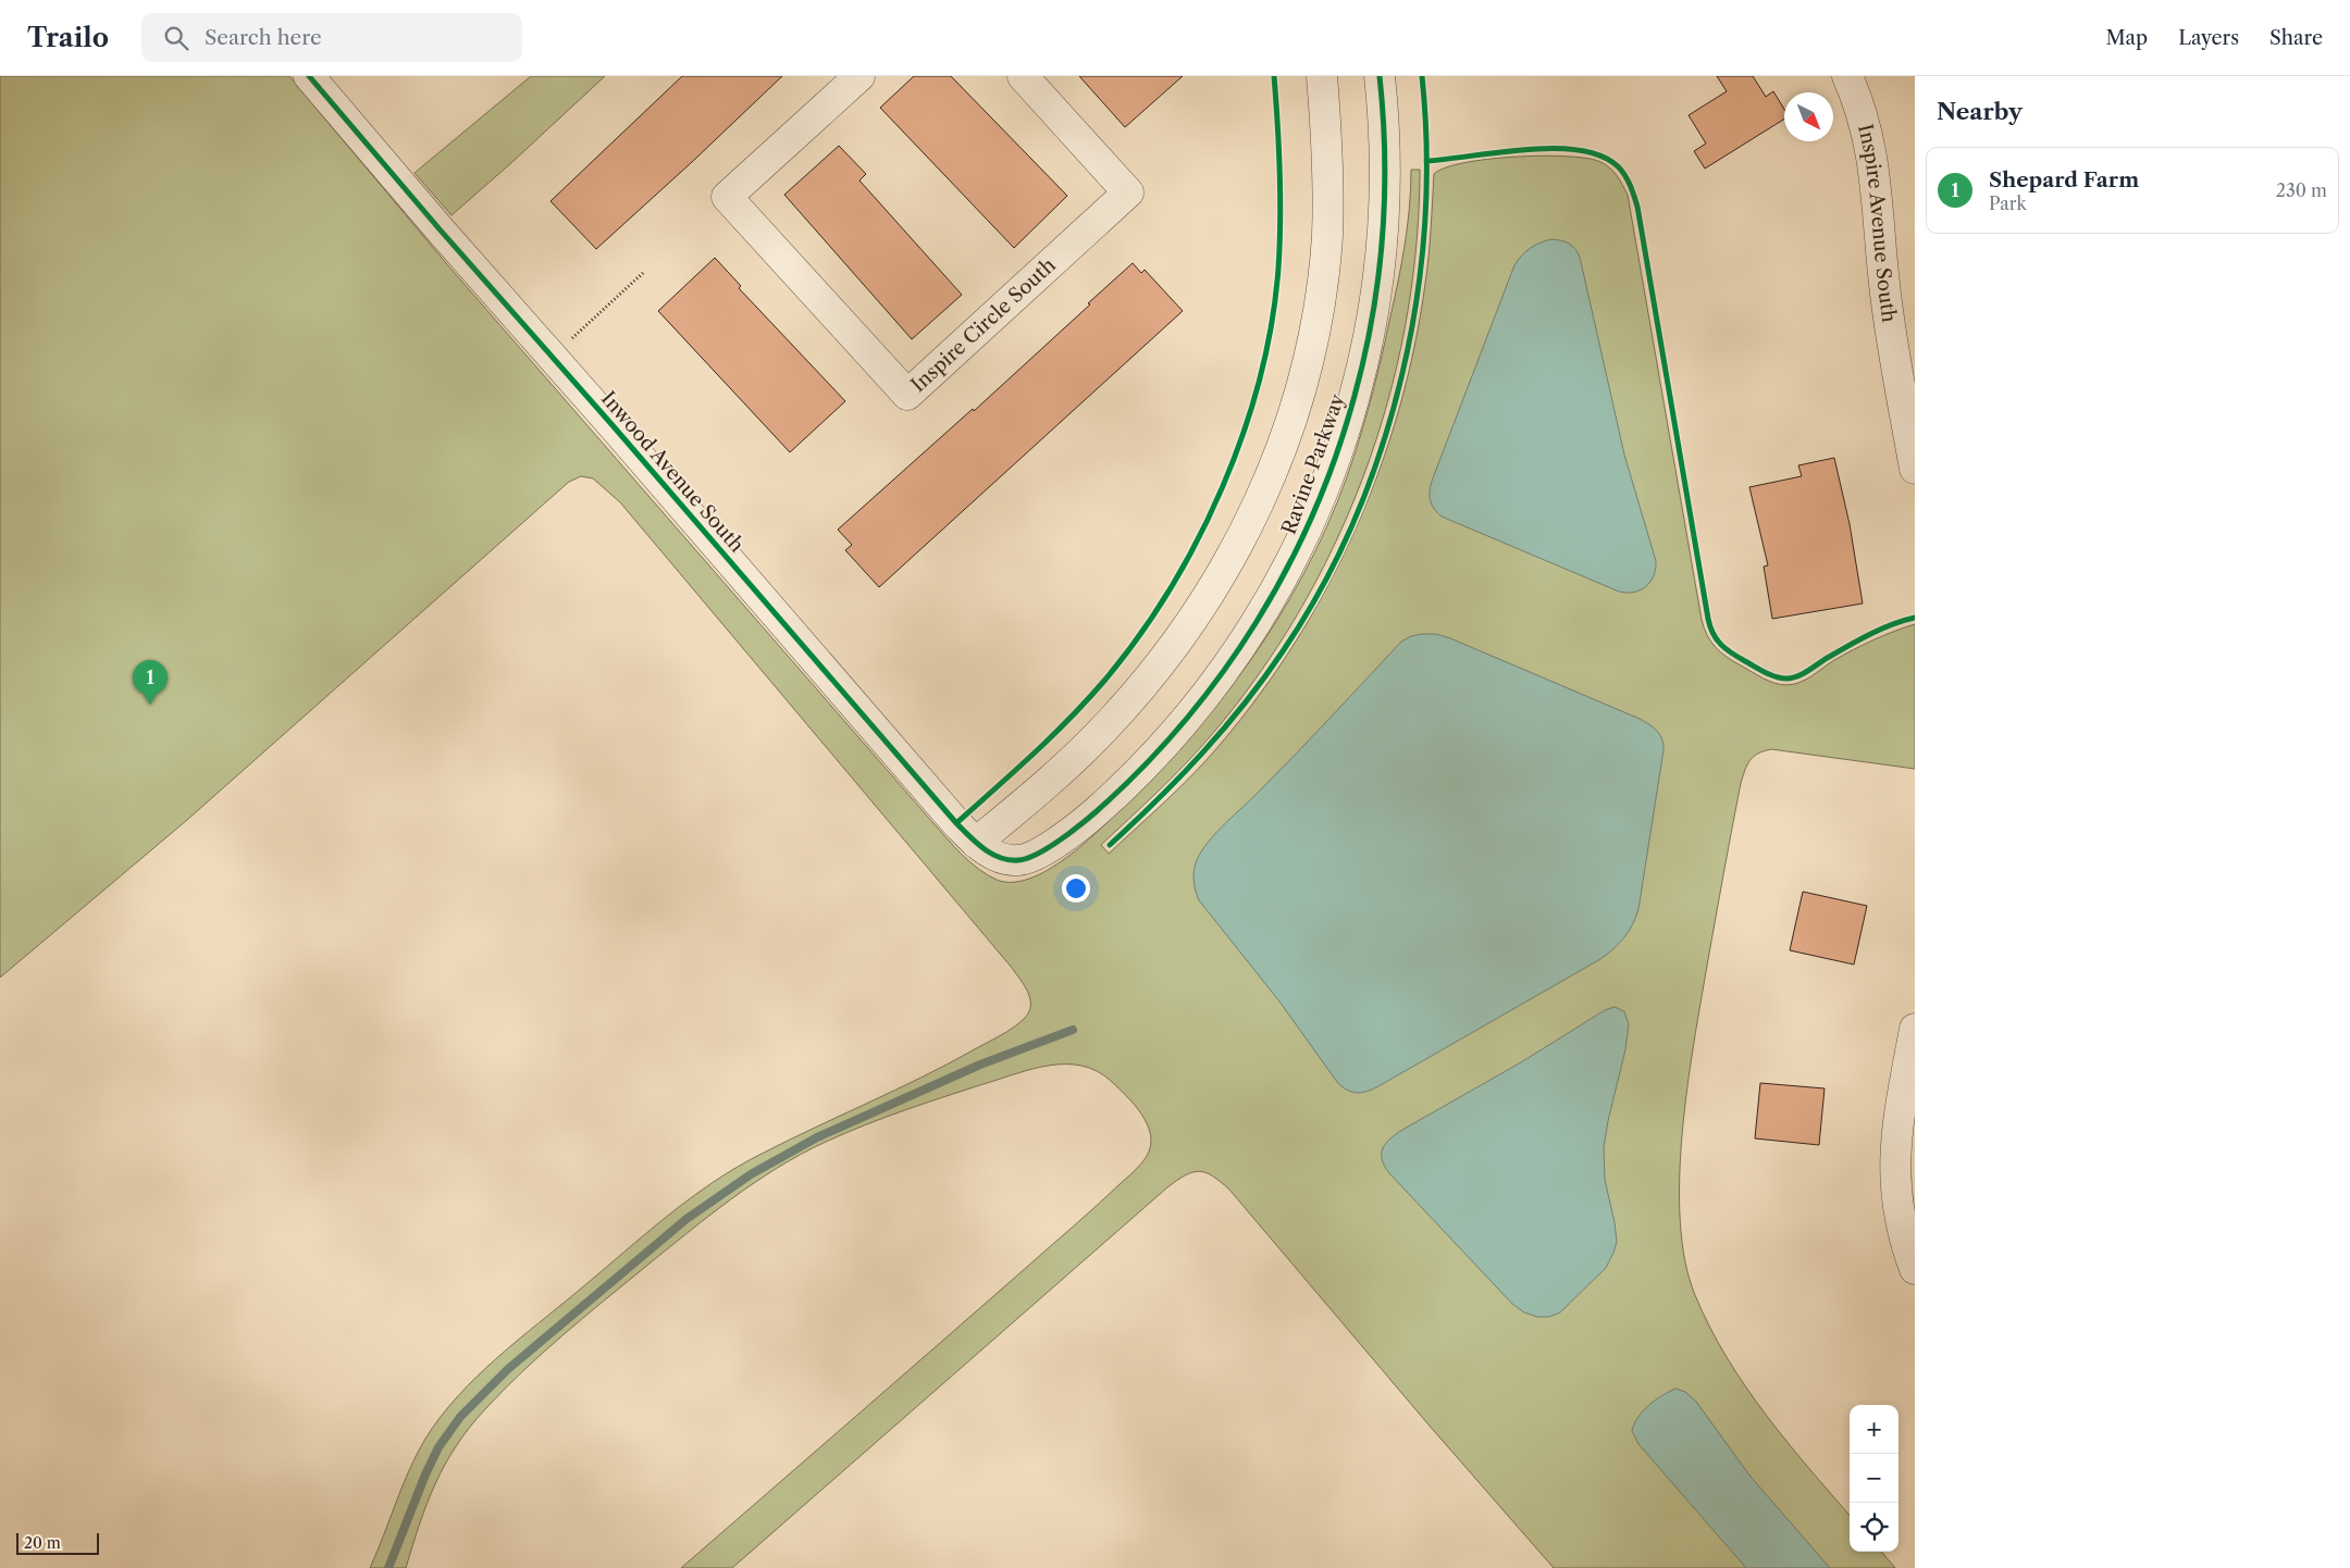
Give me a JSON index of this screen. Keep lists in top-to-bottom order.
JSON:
{
  "streets": {
    "street": [
      "Inspire Avenue South",
      "Inspire Circle South",
      "Ravine Parkway",
      "Inwood Avenue South"
    ]
  },
  "crossings": [
    ["Ravine Parkway", "Inwood Avenue South"]
  ],
  "scale_bar": "20 m",
  "north": "bottom right",
  "page": {
    "header": "Trailo",
    "search": "Search here",
    "nav": ["Map", "Layers", "Share"],
    "heading": "Nearby",
    "list": [
      {
        "mark": "1",
        "name": "Shepard Farm",
        "note": "Park",
        "value": "230 m"
      }
    ],
    "pins": "1",
    "map_buttons": ["+", "−"],
    "scale": "20 m"
  }
}
